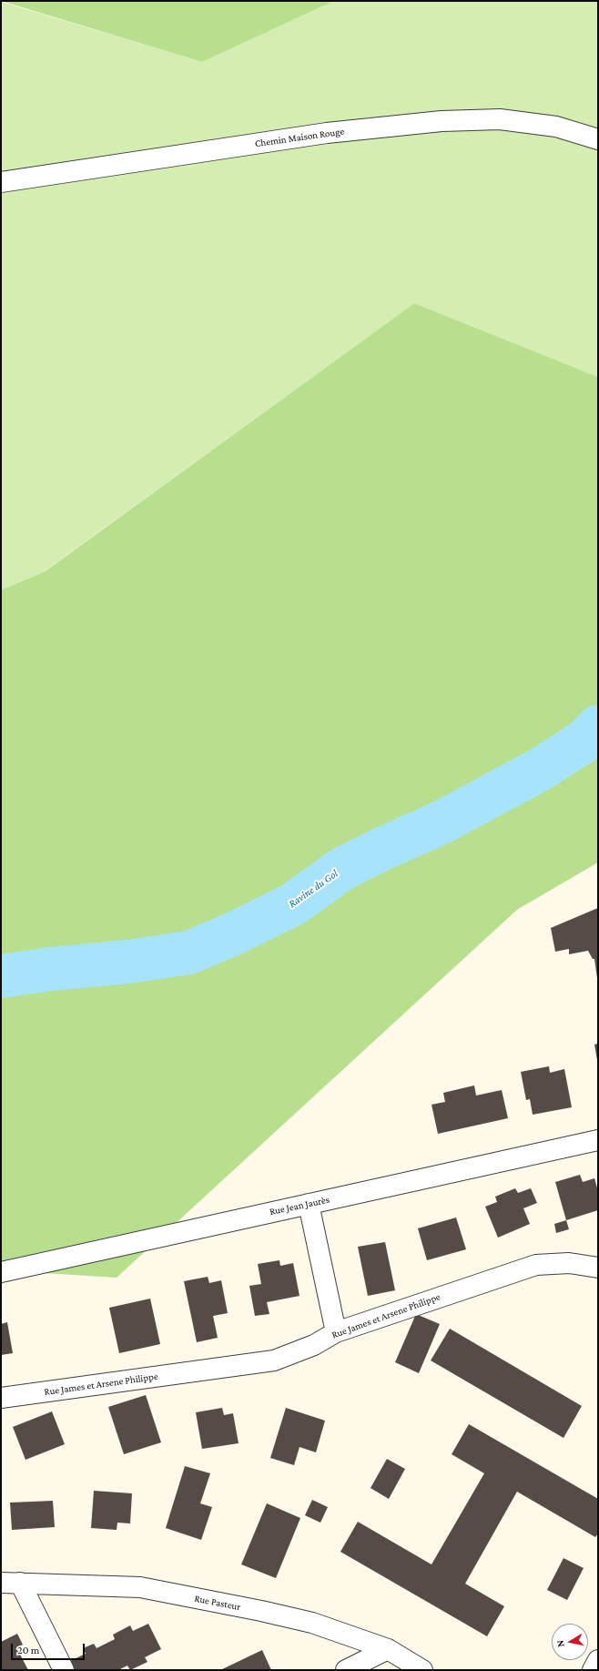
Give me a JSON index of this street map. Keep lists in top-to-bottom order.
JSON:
{
  "streets": {
    "street": [
      "Chemin Maison Rouge",
      "Rue Jean Jaurès",
      "Rue James et Arsene Philippe",
      "Rue Pasteur"
    ]
  },
  "water": ["Ravine du Gol"],
  "scale_bar": "20 m",
  "north": "left"
}
